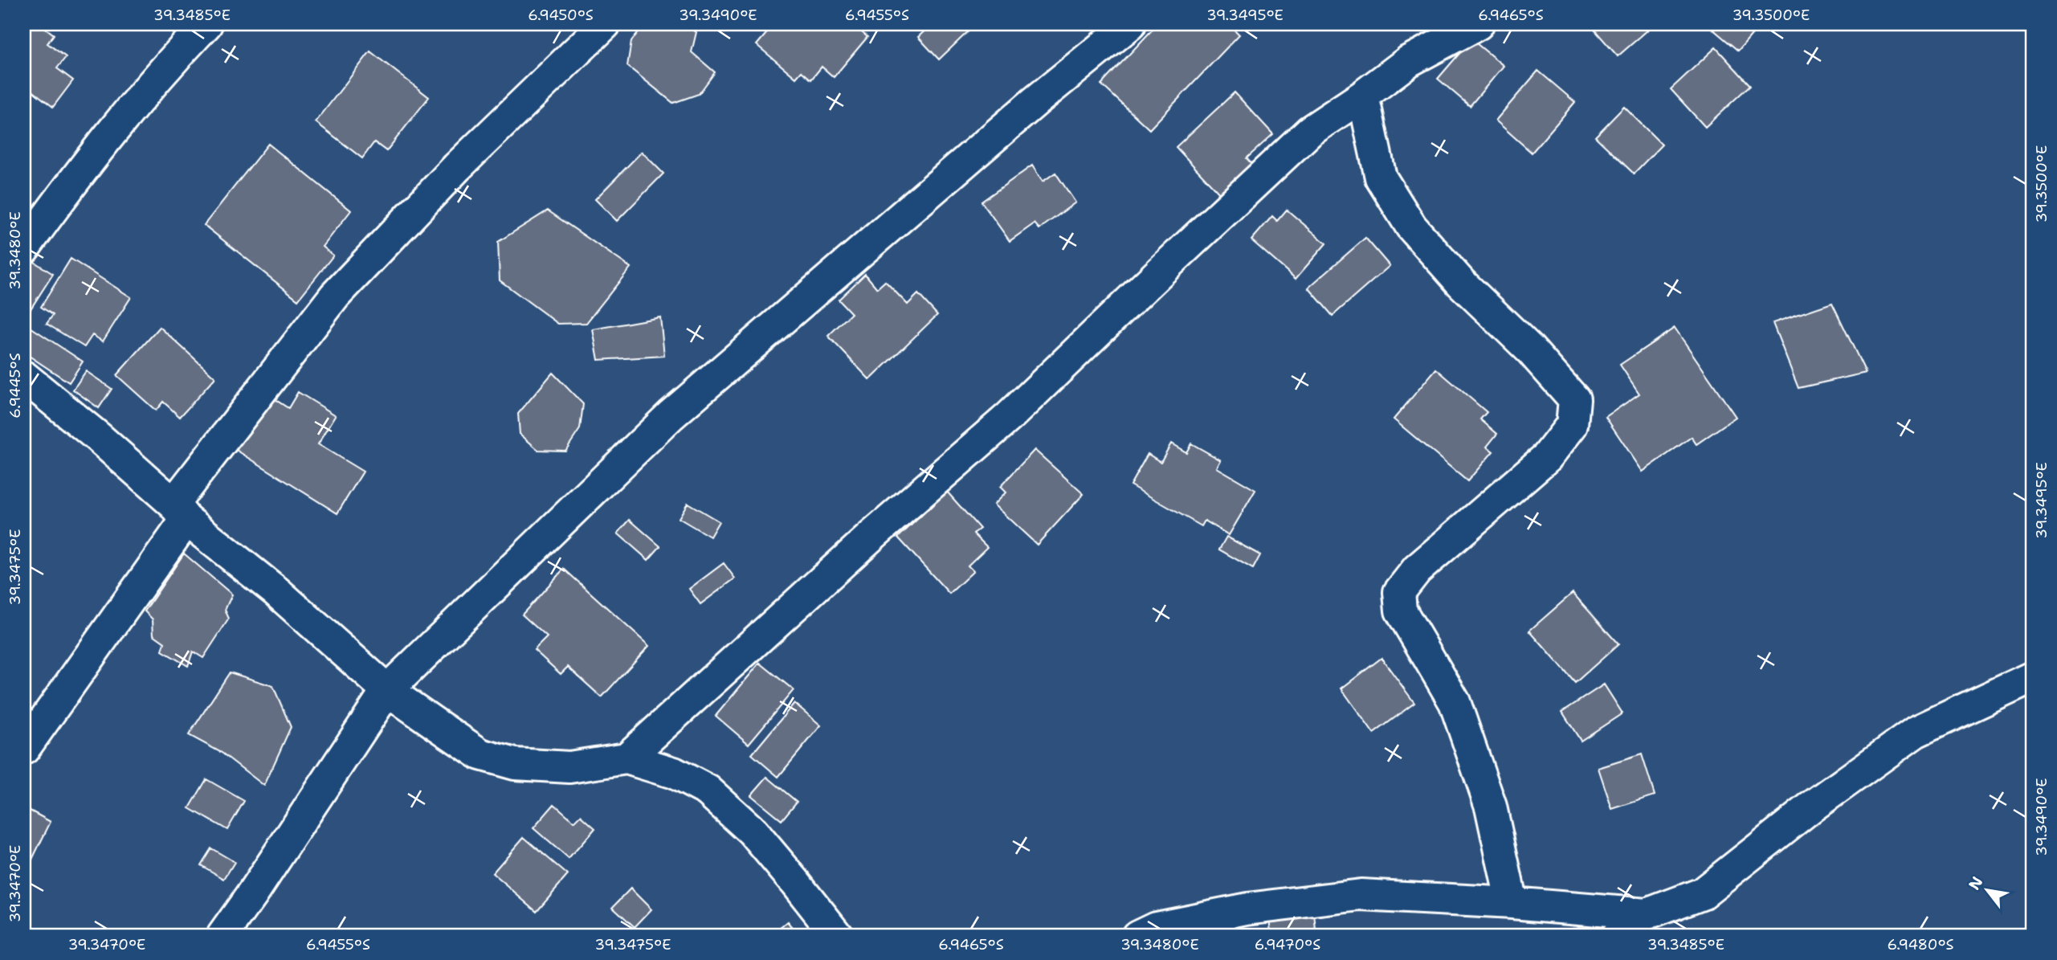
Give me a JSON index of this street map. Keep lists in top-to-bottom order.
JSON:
{
  "north": "top left",
  "coordinates": [
    "39.3485°E",
    "6.9450°S",
    "39.3490°E",
    "6.9455°S",
    "39.3495°E",
    "6.9465°S",
    "39.3500°E",
    "39.3480°E",
    "6.9445°S",
    "39.3475°E",
    "39.3470°E",
    "6.9470°S",
    "6.9480°S"
  ]
}
